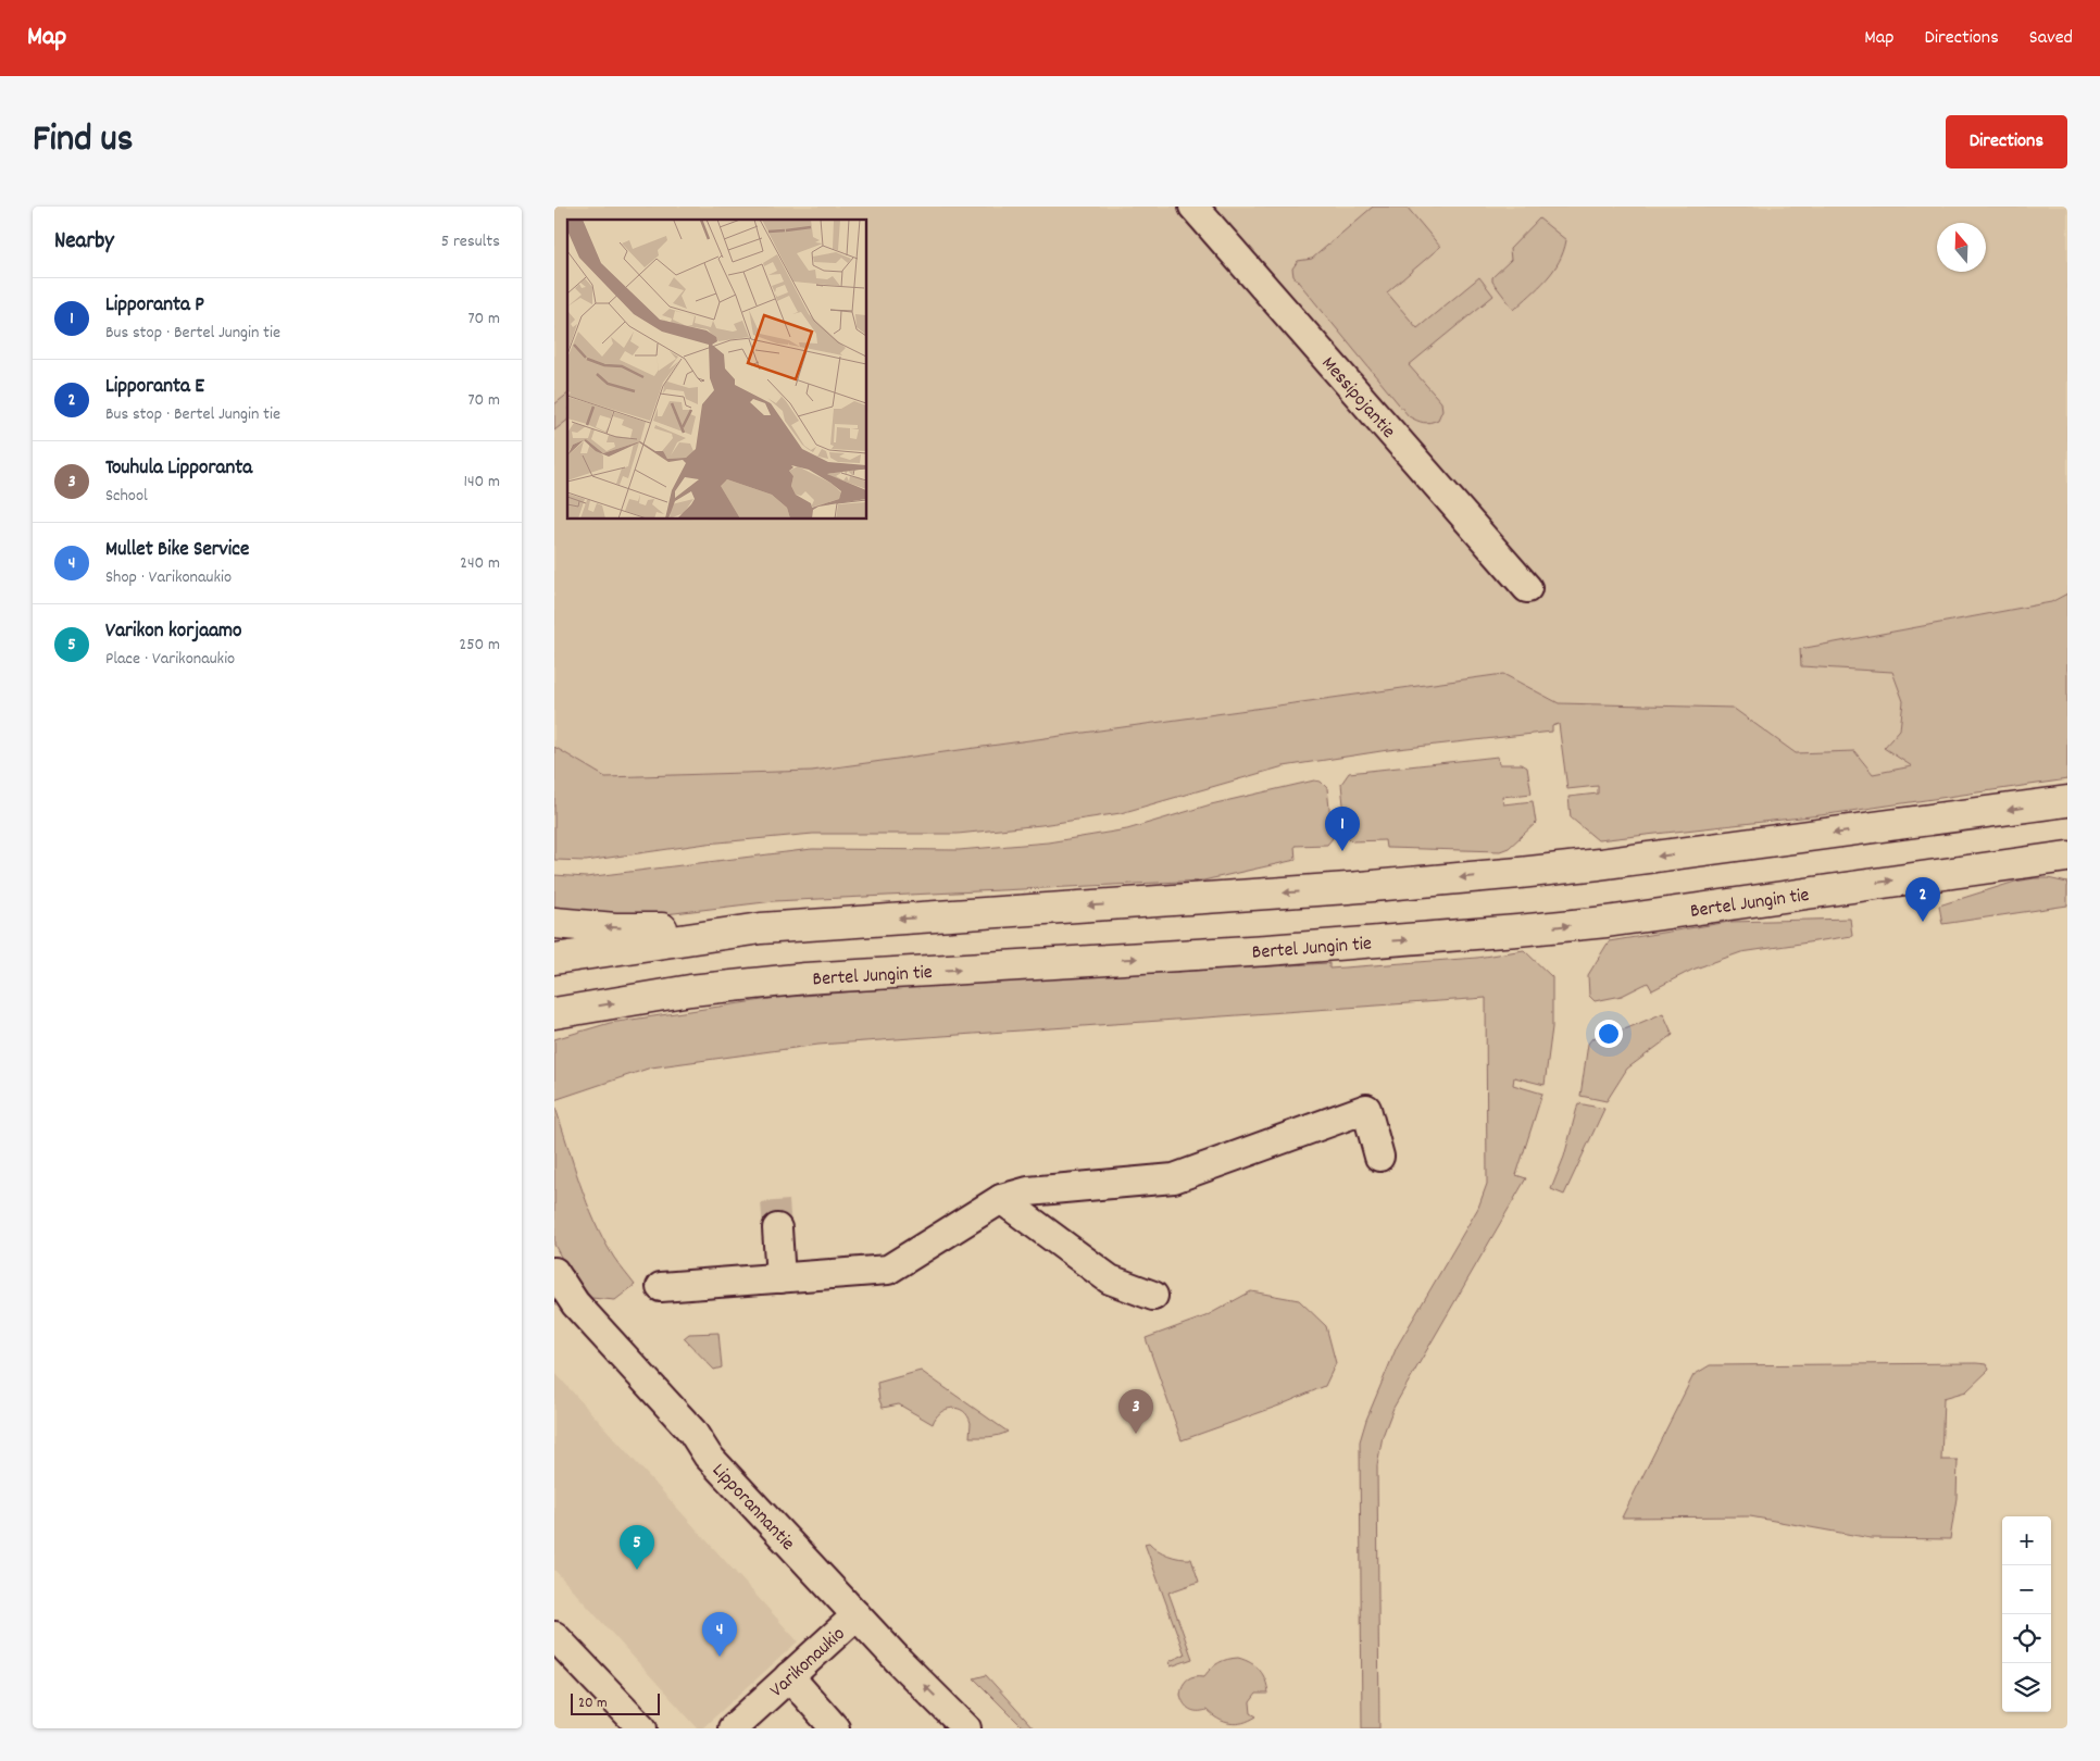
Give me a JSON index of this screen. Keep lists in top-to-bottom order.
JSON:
{
  "streets": {
    "main road": ["Bertel Jungin tie"],
    "street": ["Messipojantie", "Lipporannantie", "Varikonaukio"]
  },
  "crossings": [
    ["Lipporannantie", "Varikonaukio"]
  ],
  "scale_bar": "20 m",
  "north": "top",
  "page": {
    "header": "Map",
    "nav": ["Map", "Directions", "Saved"],
    "title": "Find us",
    "buttons": "Directions",
    "heading": ["Nearby", "5 results"],
    "list": [
      {
        "mark": "1",
        "name": "Lipporanta P",
        "note": "Bus stop · Bertel Jungin tie",
        "value": "70 m"
      },
      {
        "mark": "2",
        "name": "Lipporanta E",
        "note": "Bus stop · Bertel Jungin tie",
        "value": "70 m"
      },
      {
        "mark": "3",
        "name": "Touhula Lipporanta",
        "note": "School",
        "value": "140 m"
      },
      {
        "mark": "4",
        "name": "Mullet Bike Service",
        "note": "Shop · Varikonaukio",
        "value": "240 m"
      },
      {
        "mark": "5",
        "name": "Varikon korjaamo",
        "note": "Place · Varikonaukio",
        "value": "250 m"
      }
    ],
    "pins": [
      "1",
      "2",
      "3",
      "5",
      "4"
    ],
    "map_buttons": ["+", "−"],
    "scale": "20 m"
  }
}
